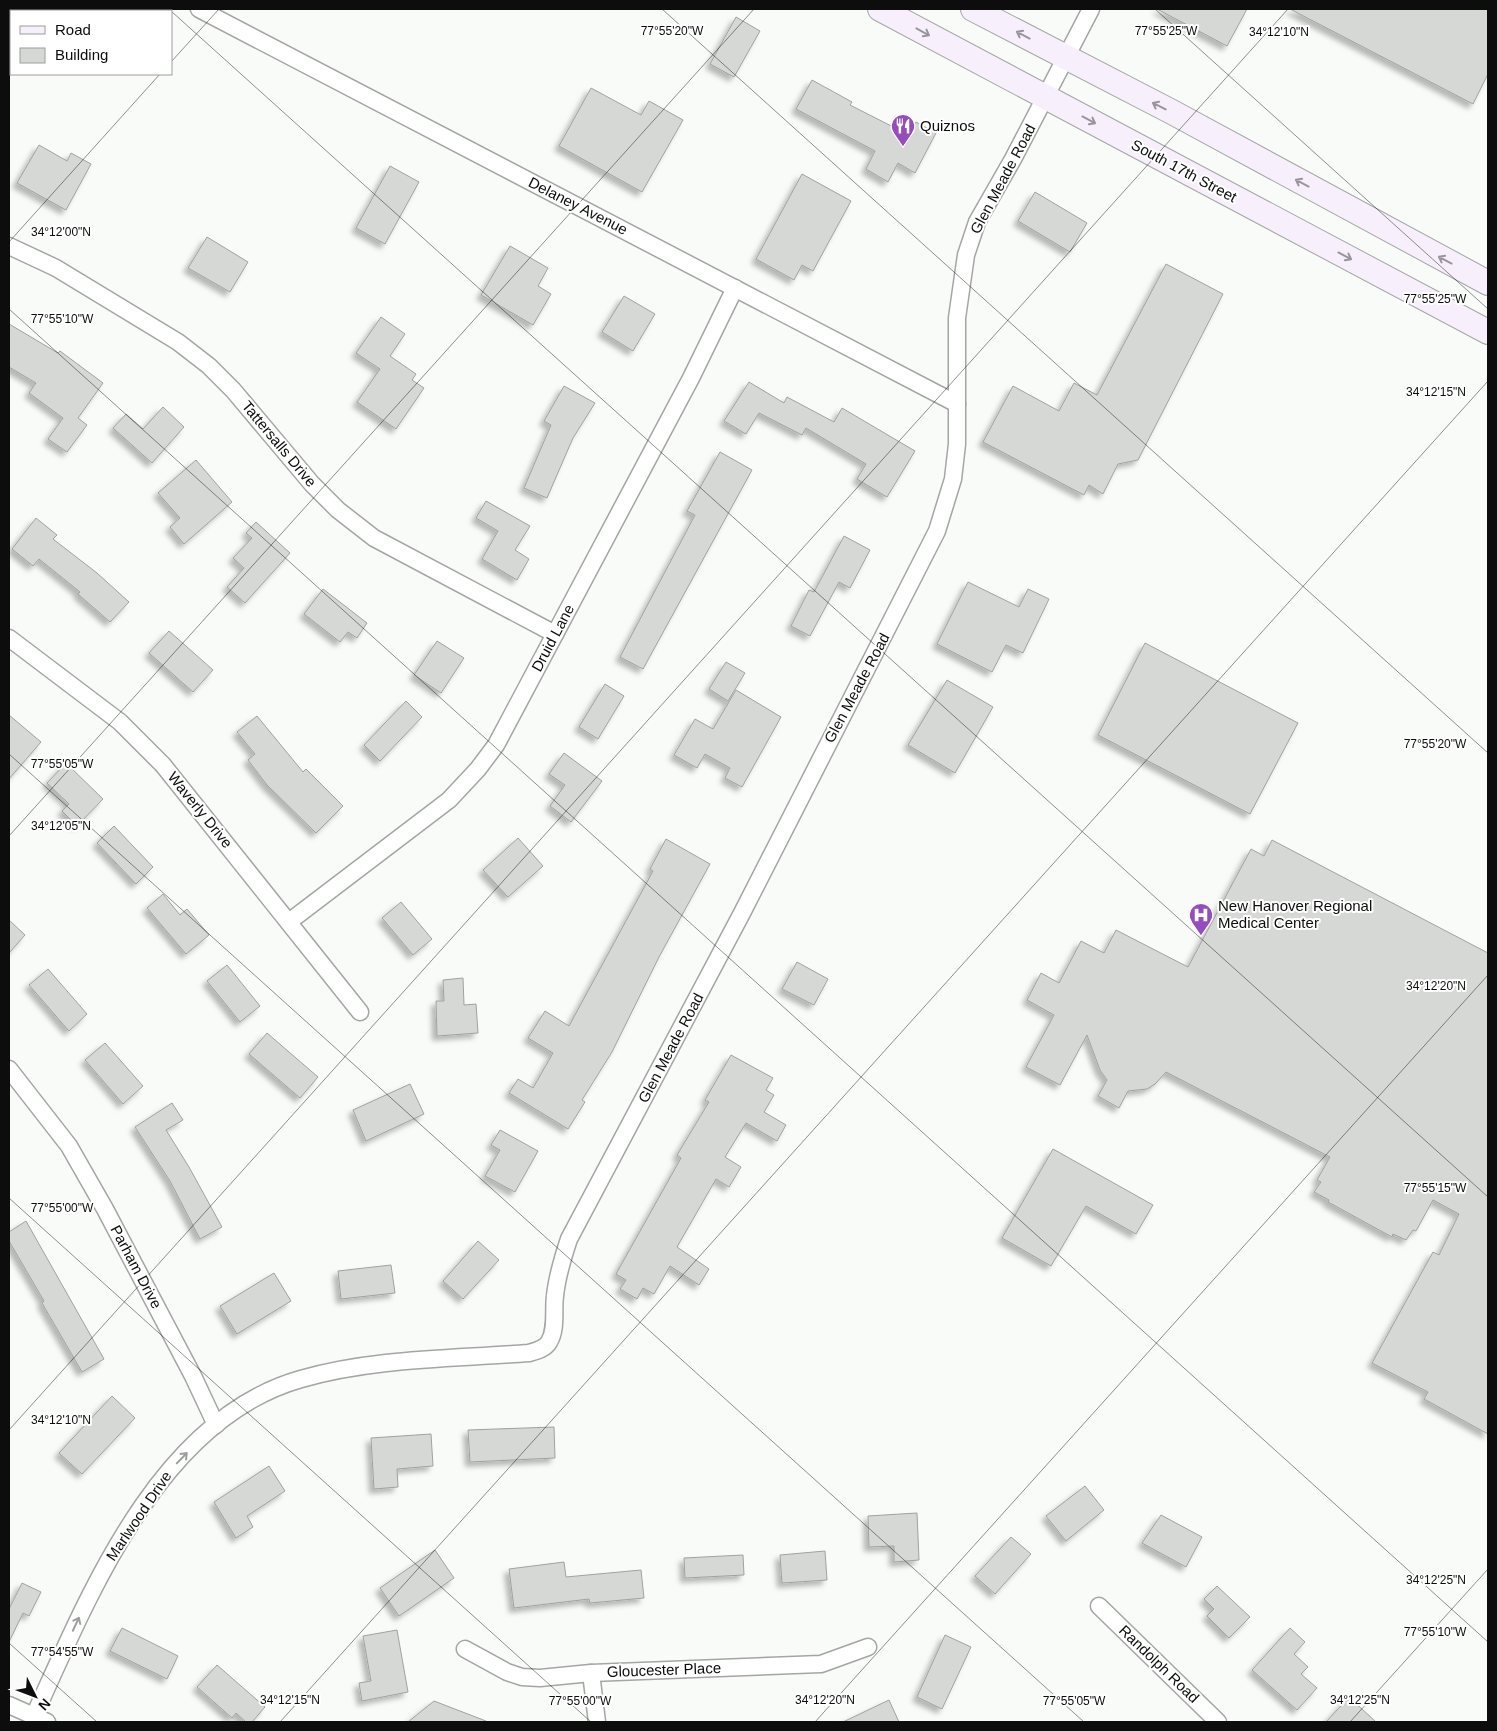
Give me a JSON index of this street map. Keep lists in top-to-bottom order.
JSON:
{
  "streets": {
    "main road": ["South 17th Street"],
    "street": [
      "Glen Meade Road",
      "Delaney Avenue",
      "Tattersalls Drive",
      "Druid Lane",
      "Waverly Drive",
      "Parham Drive",
      "Marlwood Drive",
      "Randolph Road",
      "Gloucester Place"
    ]
  },
  "crossings": [
    ["South 17th Street", "Glen Meade Road"],
    ["Glen Meade Road", "Delaney Avenue"],
    ["Glen Meade Road", "Marlwood Drive"],
    ["Delaney Avenue", "Druid Lane"],
    ["Tattersalls Drive", "Druid Lane"],
    ["Druid Lane", "Waverly Drive"],
    ["Parham Drive", "Marlwood Drive"]
  ],
  "one_way": ["Marlwood Drive"],
  "places": {
    "restaurant": ["Quiznos"],
    "hospital": ["New Hanover Regional Medical Center"]
  },
  "legend": ["Road", "Building"],
  "north": "bottom right",
  "coordinates": [
    "77°55'20\"W",
    "77°55'25\"W",
    "34°12'10\"N",
    "34°12'00\"N",
    "77°55'10\"W",
    "34°12'15\"N",
    "77°55'05\"W",
    "34°12'05\"N",
    "34°12'20\"N",
    "77°55'15\"W",
    "77°55'00\"W",
    "34°12'25\"N",
    "77°54'55\"W"
  ]
}
